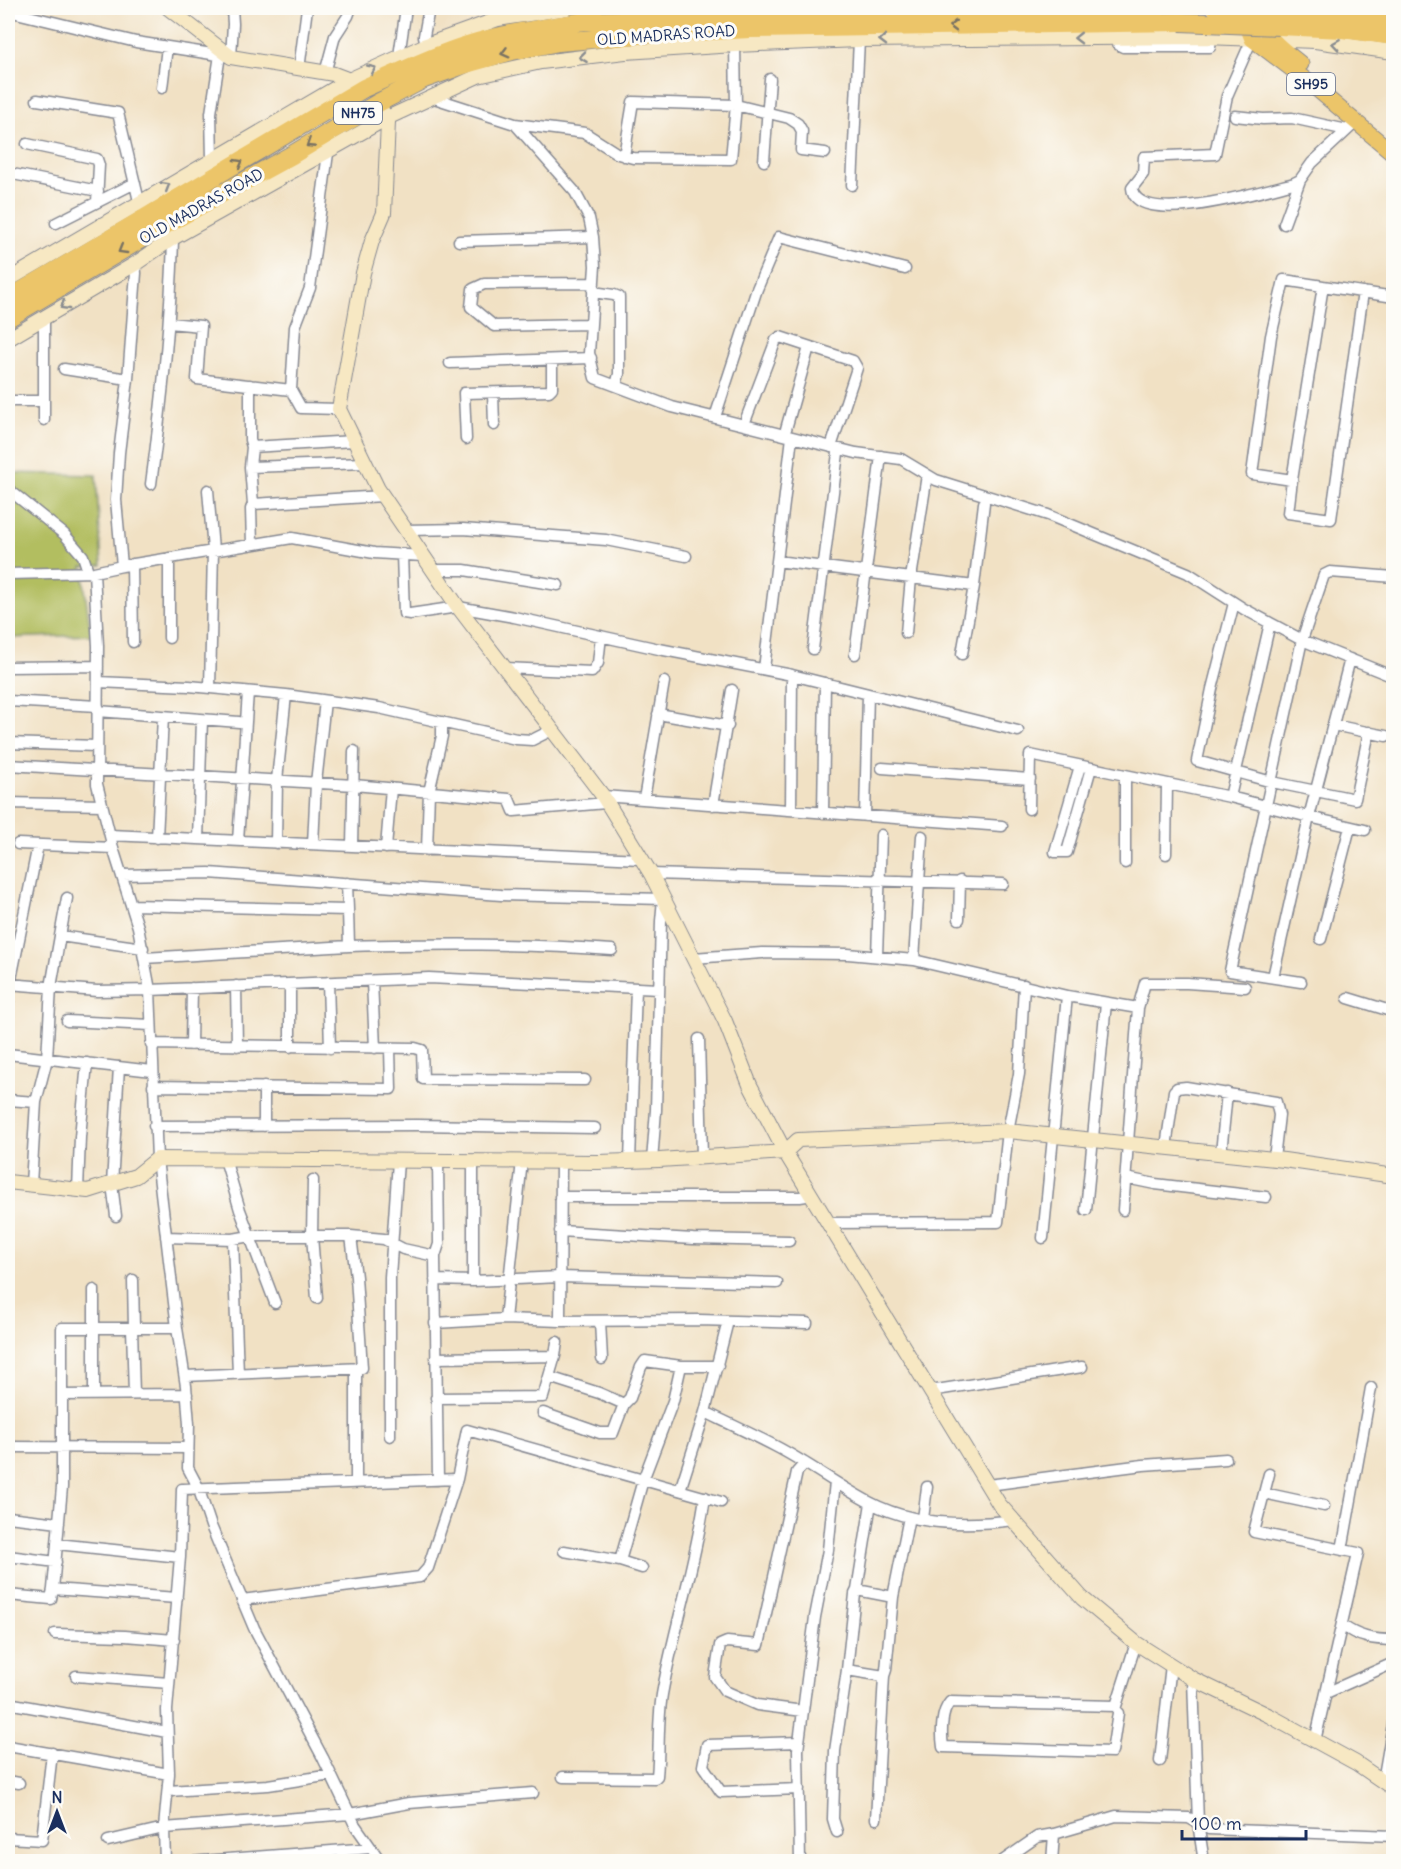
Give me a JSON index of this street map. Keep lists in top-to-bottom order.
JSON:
{
  "streets": {
    "highway": ["OLD MADRAS ROAD", "NH75"],
    "main road": ["SH95"]
  },
  "crossings": [
    ["OLD MADRAS ROAD", "SH95"]
  ],
  "scale_bar": "100 m",
  "north": "top"
}
